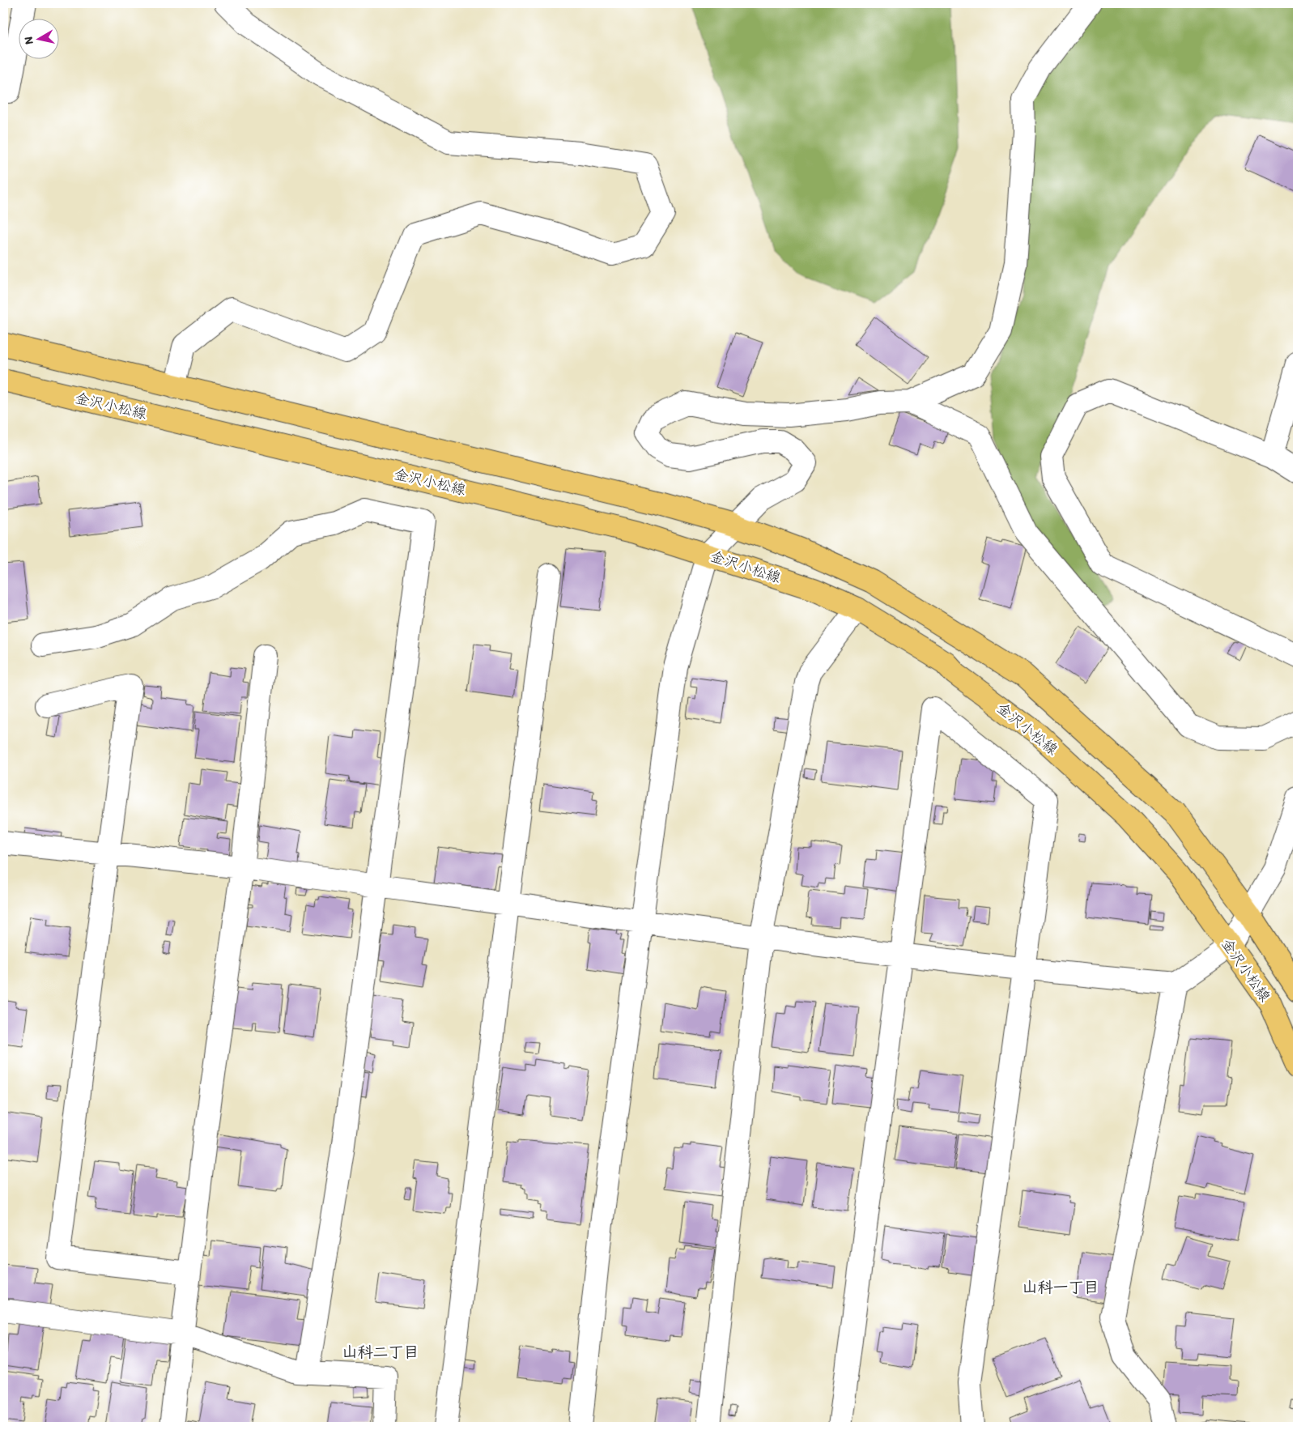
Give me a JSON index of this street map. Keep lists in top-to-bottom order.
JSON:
{
  "streets": {
    "main road": ["金沢小松線"]
  },
  "districts": ["山科一丁目", "山科二丁目"],
  "north": "left"
}
